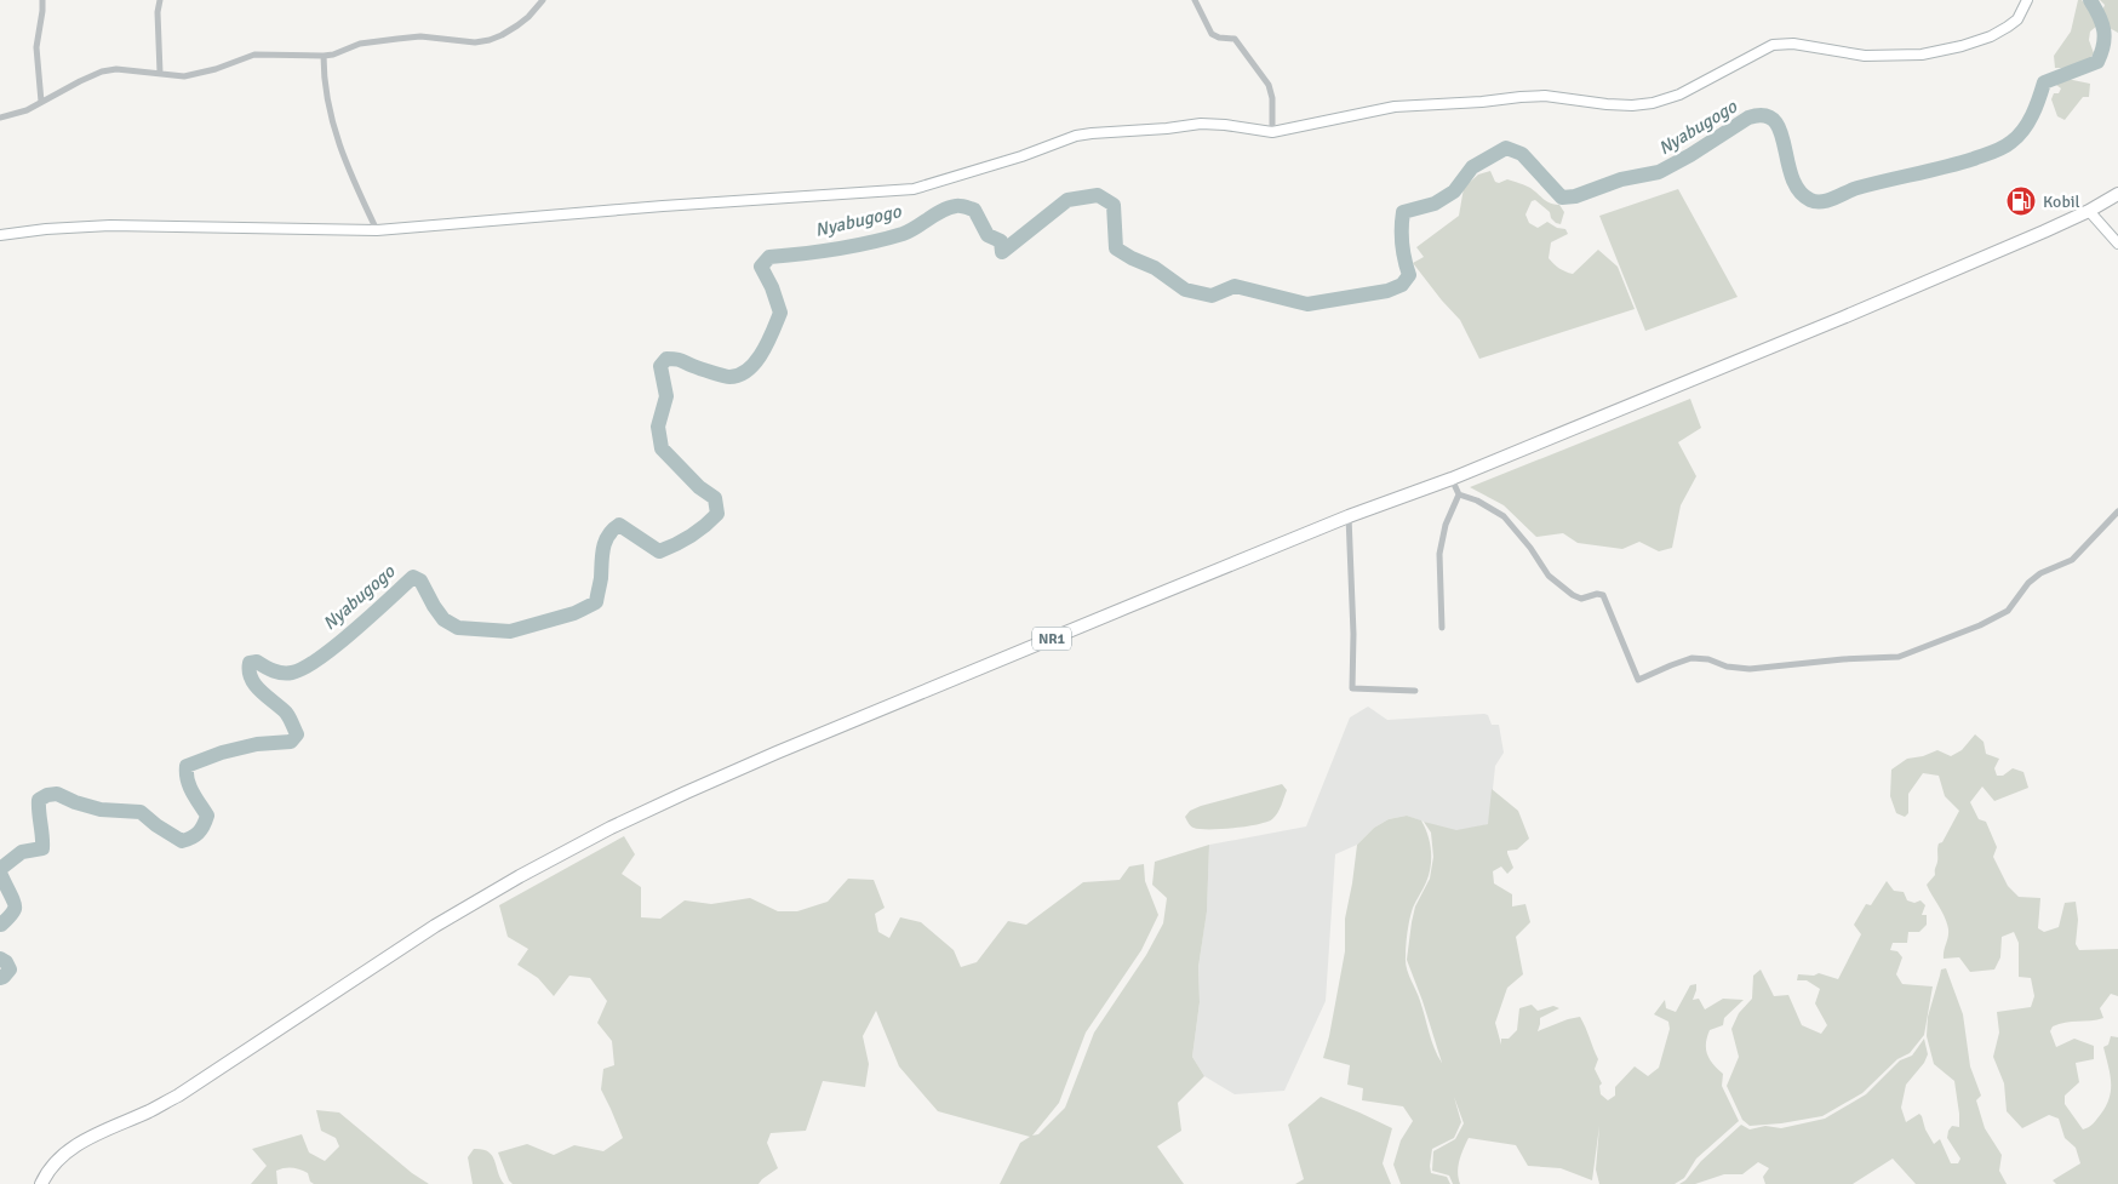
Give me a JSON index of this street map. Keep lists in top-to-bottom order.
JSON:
{
  "streets": {
    "highway": ["NR1"]
  },
  "water": ["Nyabugogo"],
  "places": {
    "fuel station": ["Kobil"]
  }
}
